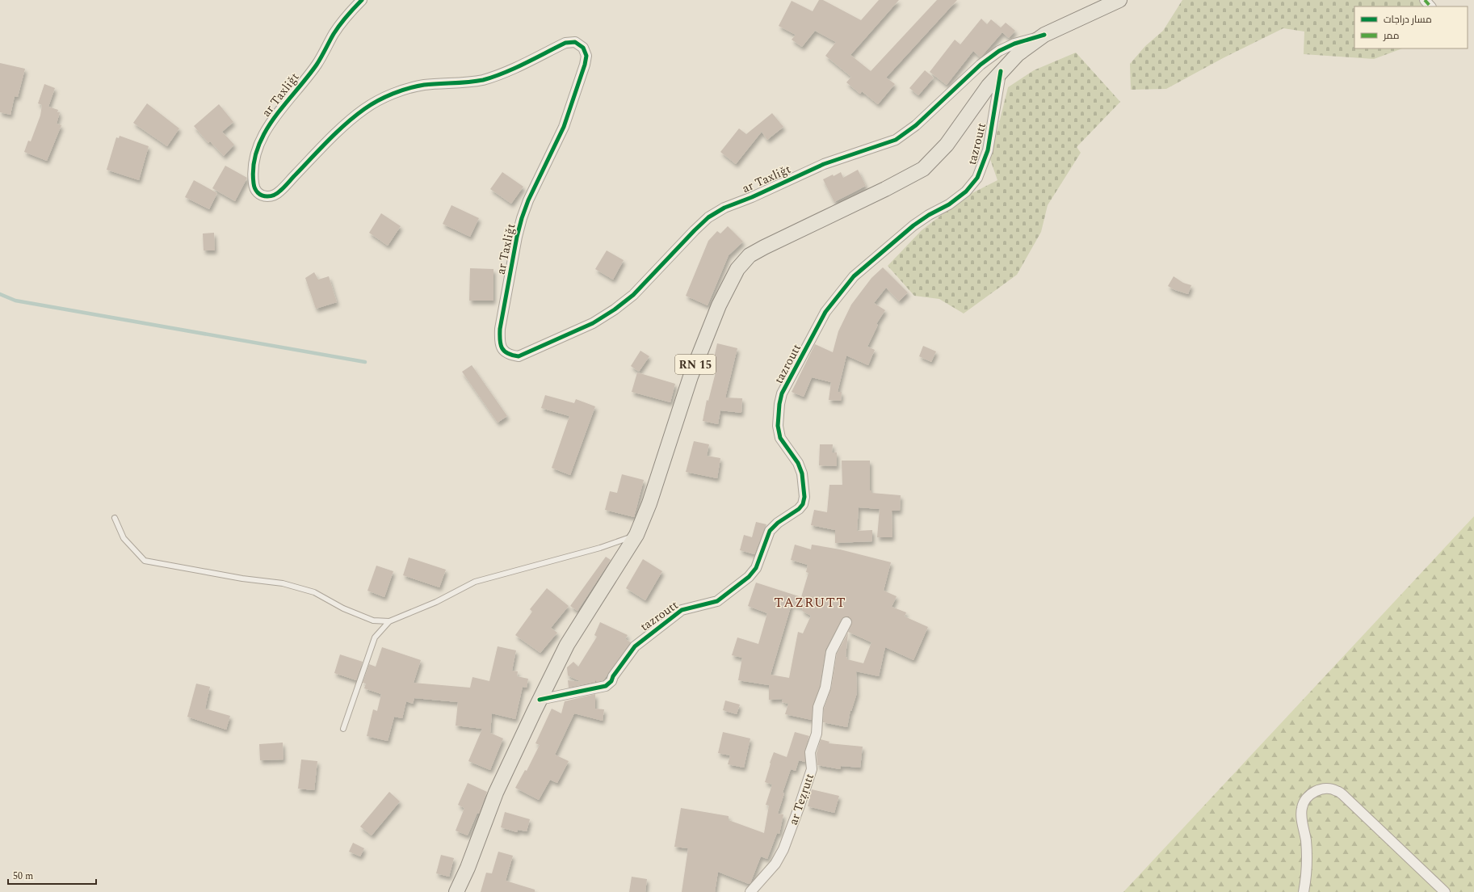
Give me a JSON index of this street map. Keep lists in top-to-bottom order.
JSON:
{
  "streets": {
    "main road": ["RN 15"],
    "street": ["ar Taxliǧt", "tazroutt", "ar Teẓṛutt"]
  },
  "crossings": [
    ["ar Taxliǧt", "RN 15"],
    ["tazroutt", "RN 15"]
  ],
  "districts": ["TAZRUTT"],
  "legend": ["مسار دراجات", "ممر"],
  "scale_bar": "50 m"
}
